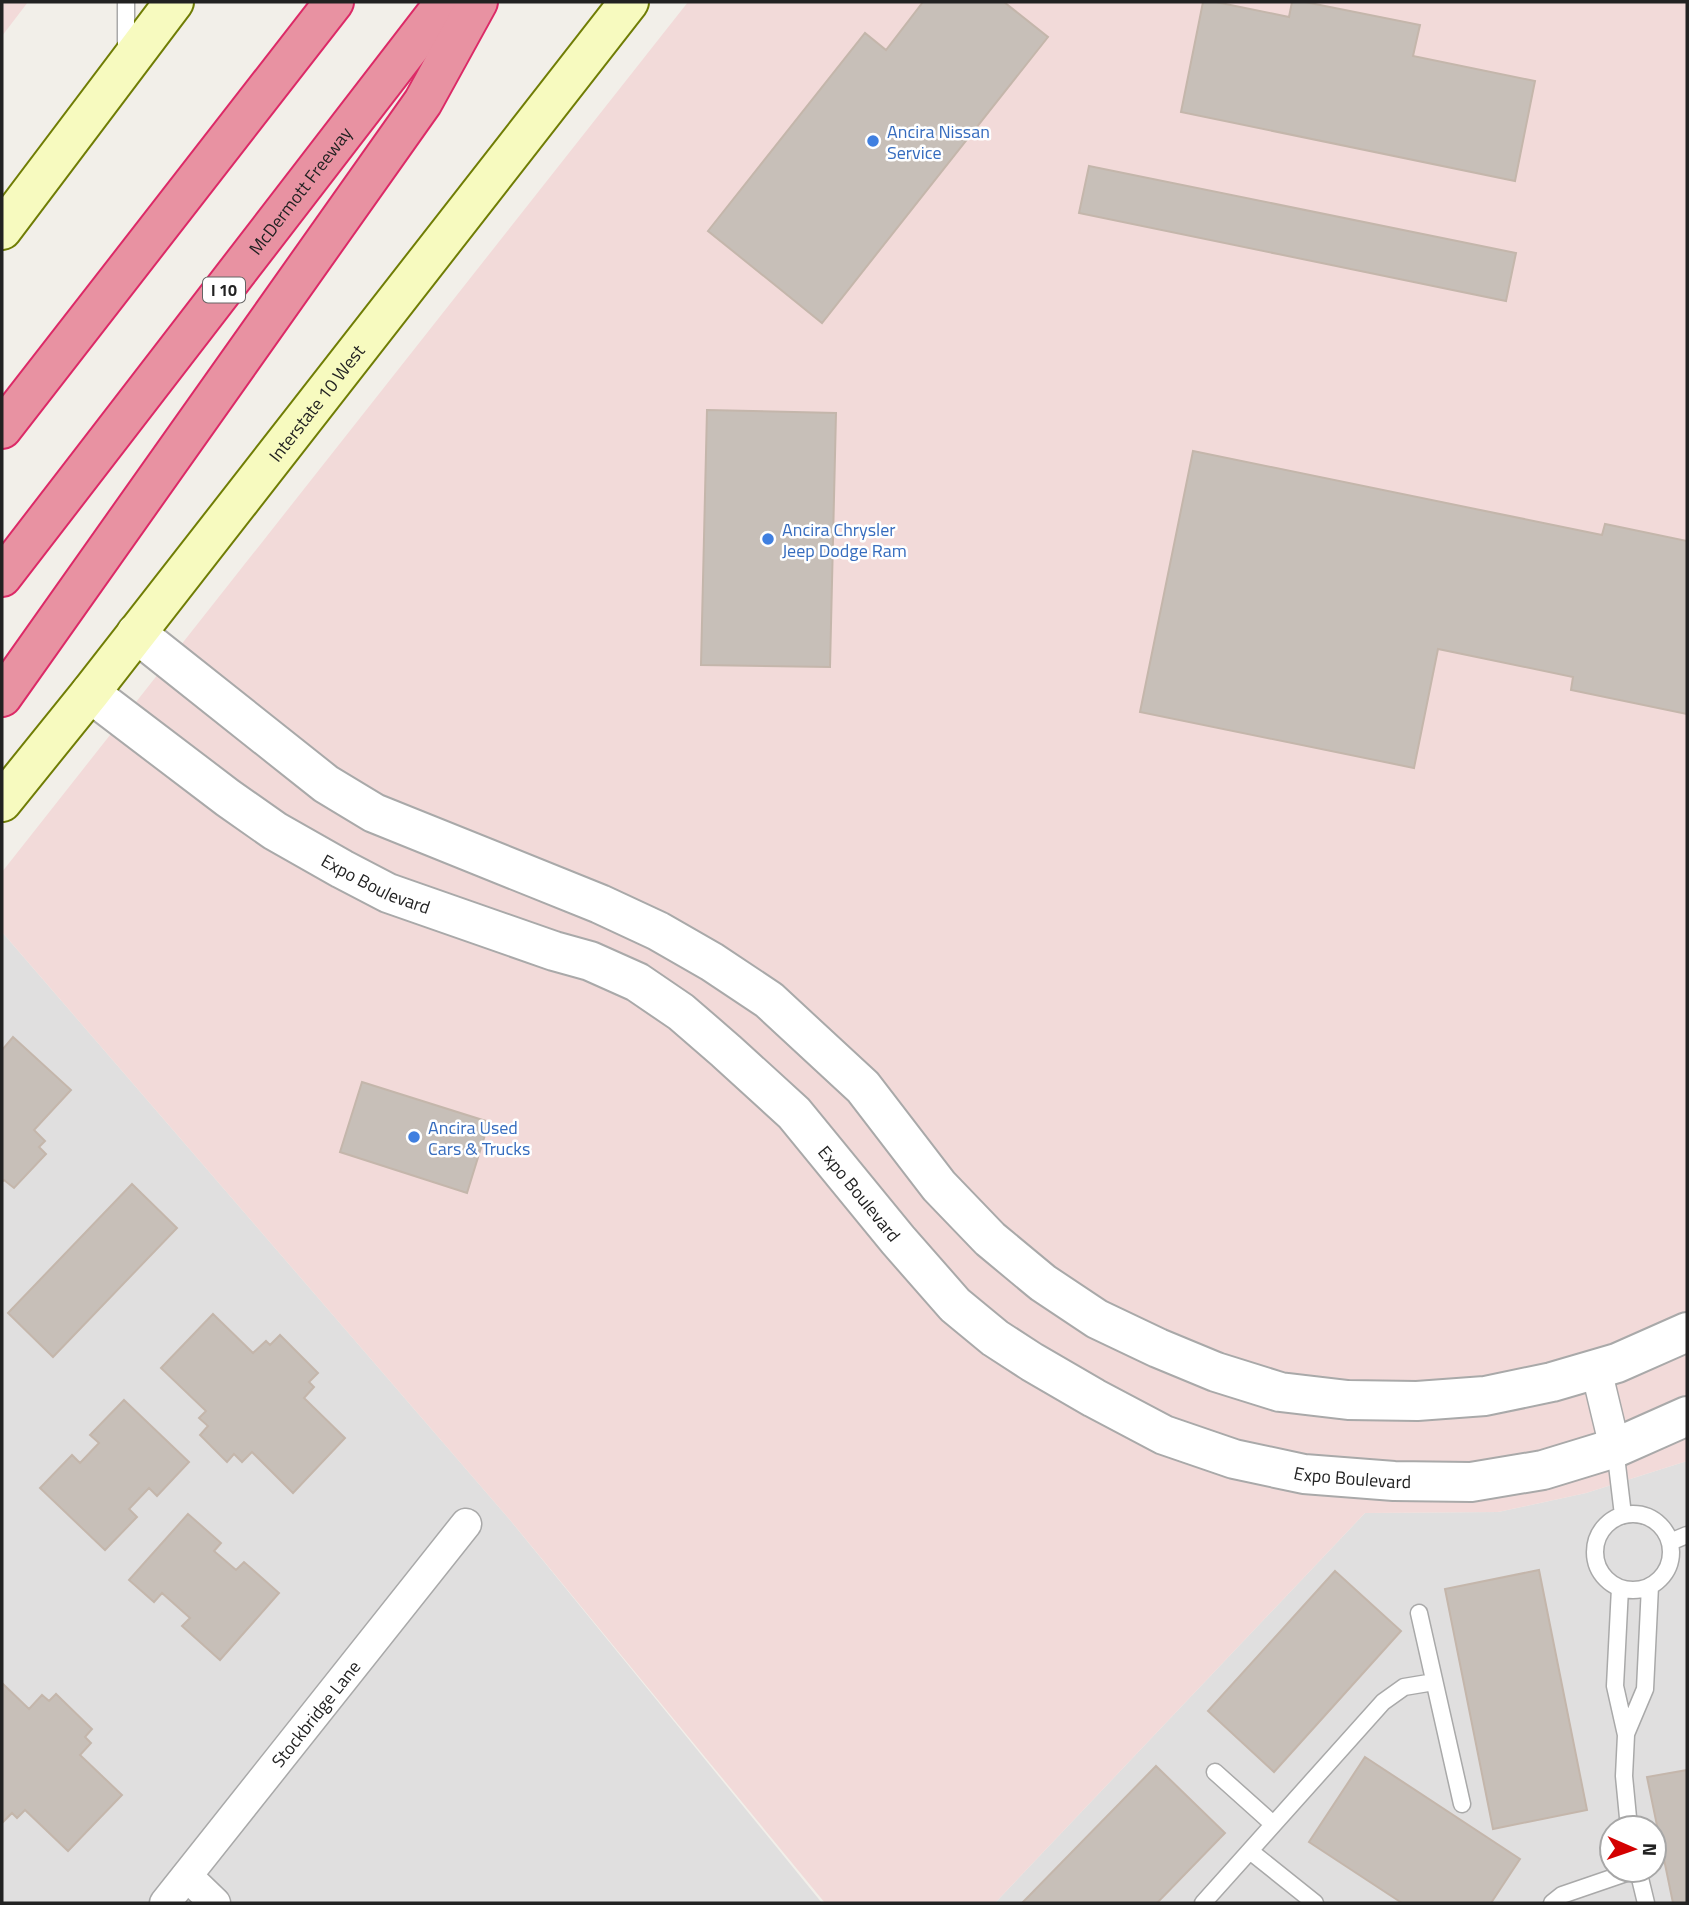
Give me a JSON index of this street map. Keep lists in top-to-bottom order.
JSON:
{
  "streets": {
    "highway": ["McDermott Freeway", "I 10"],
    "main road": ["Interstate 10 West"],
    "street": ["Expo Boulevard", "Stockbridge Lane"]
  },
  "crossings": [
    ["Interstate 10 West", "Expo Boulevard"]
  ],
  "places": ["Ancira Nissan Service", "Ancira Chrysler Jeep Dodge Ram", "Ancira Used Cars & Trucks"],
  "north": "right"
}
